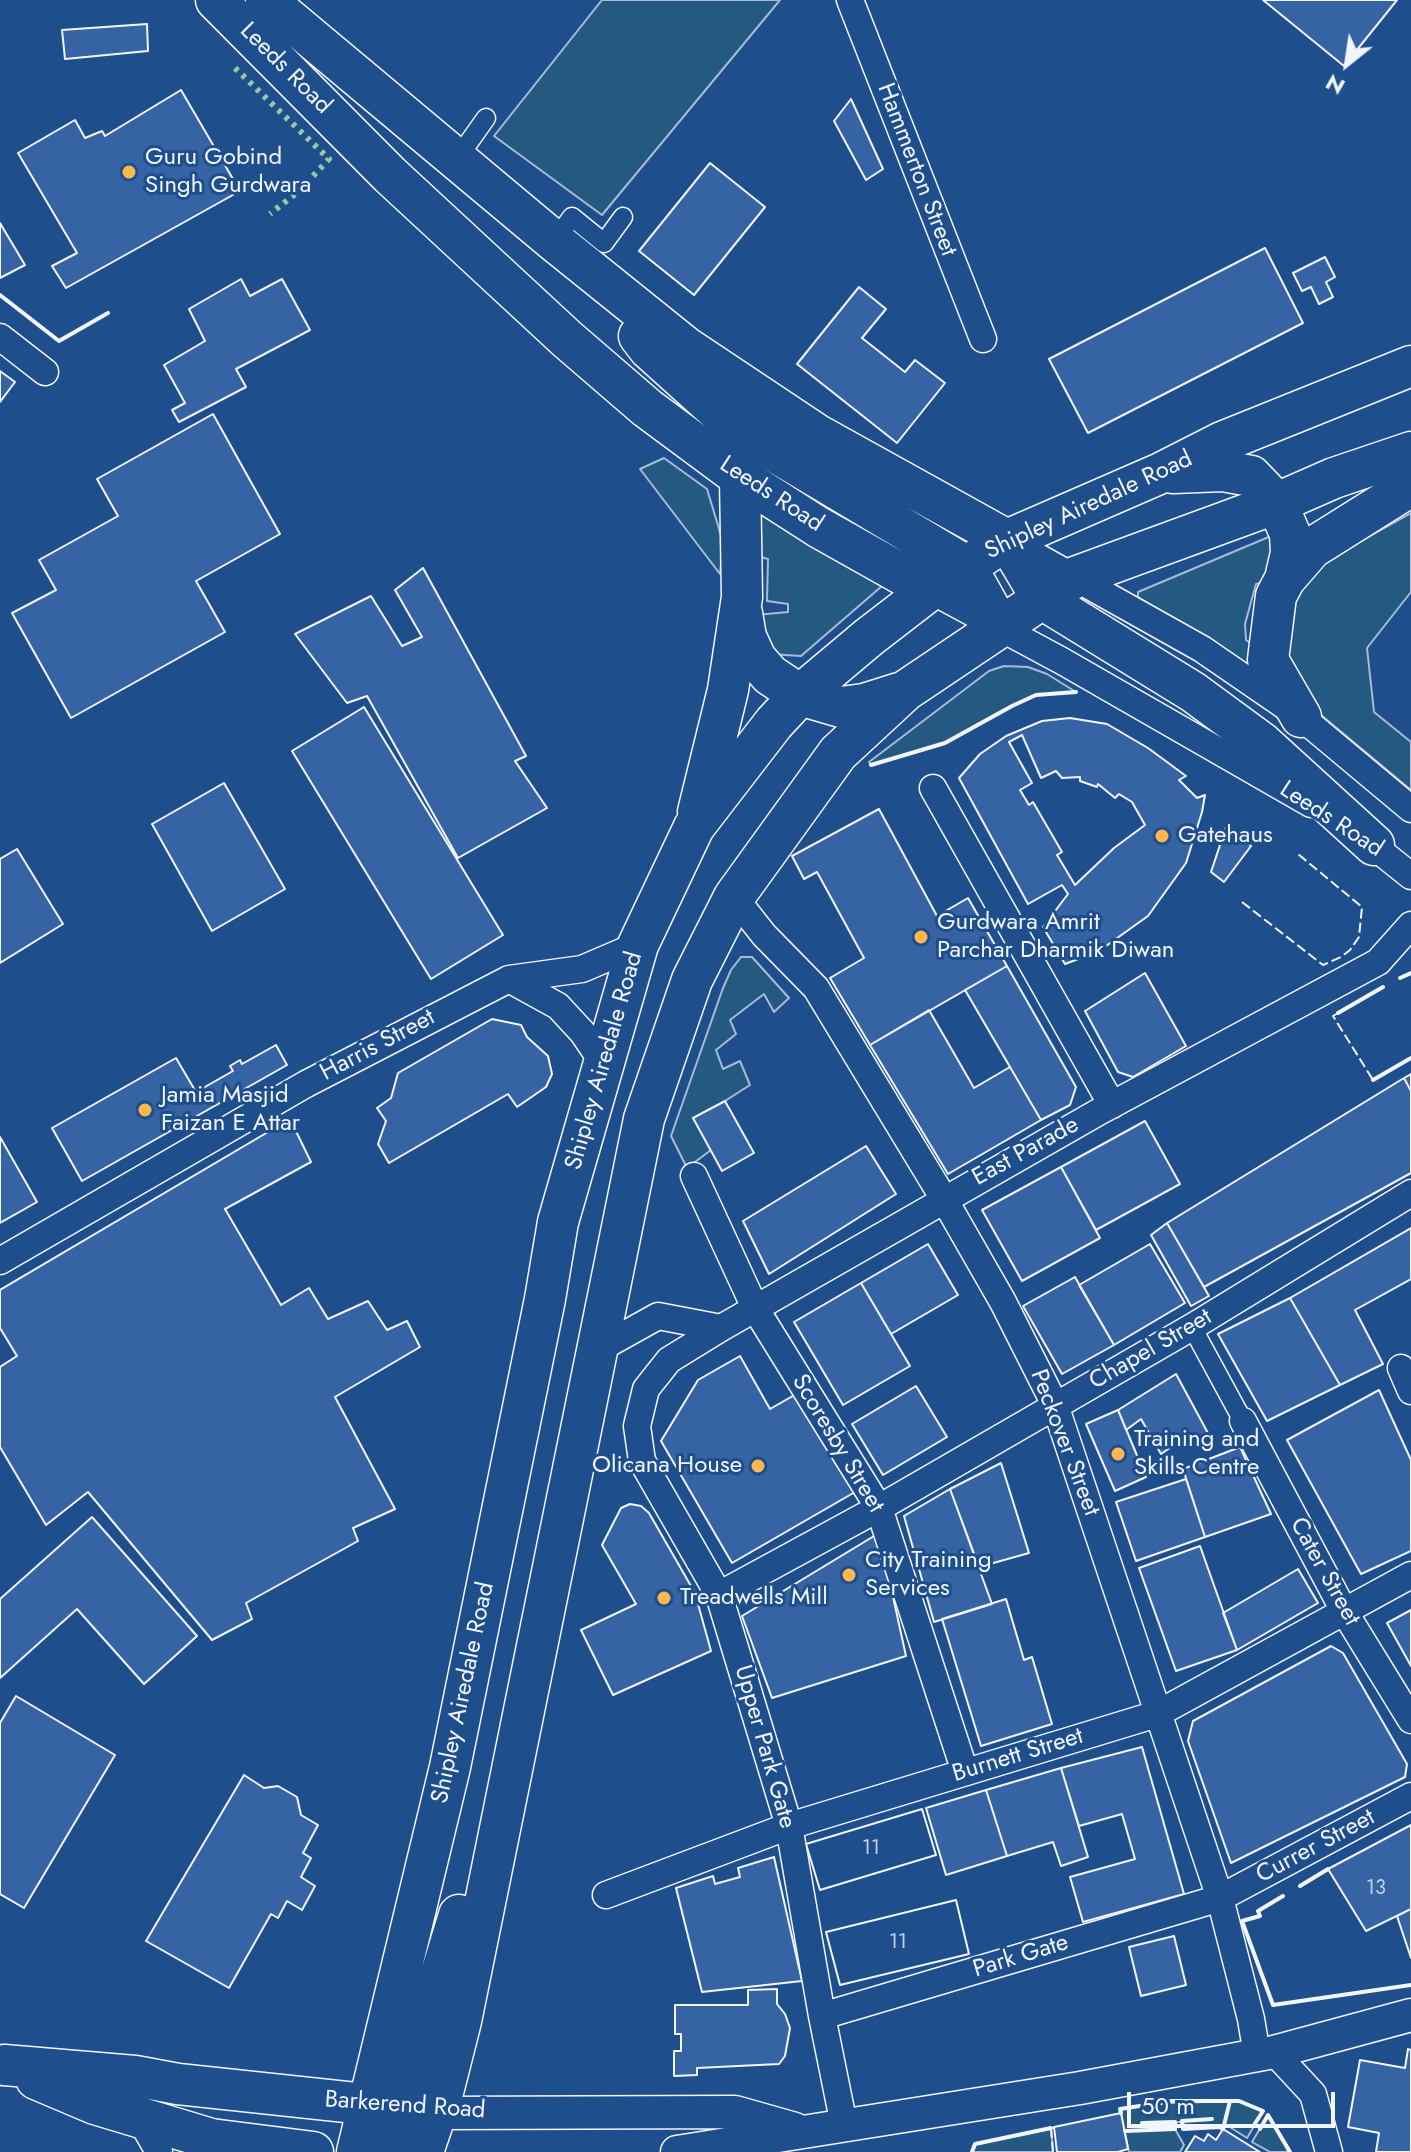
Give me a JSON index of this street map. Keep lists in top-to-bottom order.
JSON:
{
  "streets": {
    "main road": ["Leeds Road", "Shipley Airedale Road", "Barkerend Road"],
    "street": [
      "Hammerton Street",
      "Harris Street",
      "East Parade",
      "Chapel Street",
      "Peckover Street",
      "Scoresby Street",
      "Cater Street",
      "Upper Park Gate",
      "Burnett Street",
      "Currer Street",
      "Park Gate"
    ]
  },
  "crossings": [
    ["Leeds Road", "Shipley Airedale Road"],
    ["Shipley Airedale Road", "Harris Street"],
    ["Shipley Airedale Road", "Peckover Street"],
    ["Shipley Airedale Road", "Barkerend Road"],
    ["East Parade", "Peckover Street"],
    ["East Parade", "Scoresby Street"],
    ["East Parade", "Upper Park Gate"],
    ["Chapel Street", "Peckover Street"],
    ["Chapel Street", "Scoresby Street"],
    ["Chapel Street", "Upper Park Gate"],
    ["Peckover Street", "Burnett Street"],
    ["Peckover Street", "Currer Street"],
    ["Peckover Street", "Park Gate"],
    ["Peckover Street", "Barkerend Road"],
    ["Scoresby Street", "Burnett Street"],
    ["Cater Street", "Burnett Street"],
    ["Upper Park Gate", "Burnett Street"],
    ["Upper Park Gate", "Park Gate"],
    ["Upper Park Gate", "Barkerend Road"],
    ["Currer Street", "Park Gate"]
  ],
  "places": [
    "Guru Gobind Singh Gurdwara",
    "Gatehaus",
    "Gurdwara Amrit Parchar Dharmik Diwan",
    "Jamia Masjid Faizan E Attar",
    "Training and Skills Centre",
    "Olicana House",
    "City Training Services",
    "Treadwells Mill"
  ],
  "house_numbers": ["11", "13", "11"],
  "scale_bar": "50 m",
  "north": "bottom left"
}
